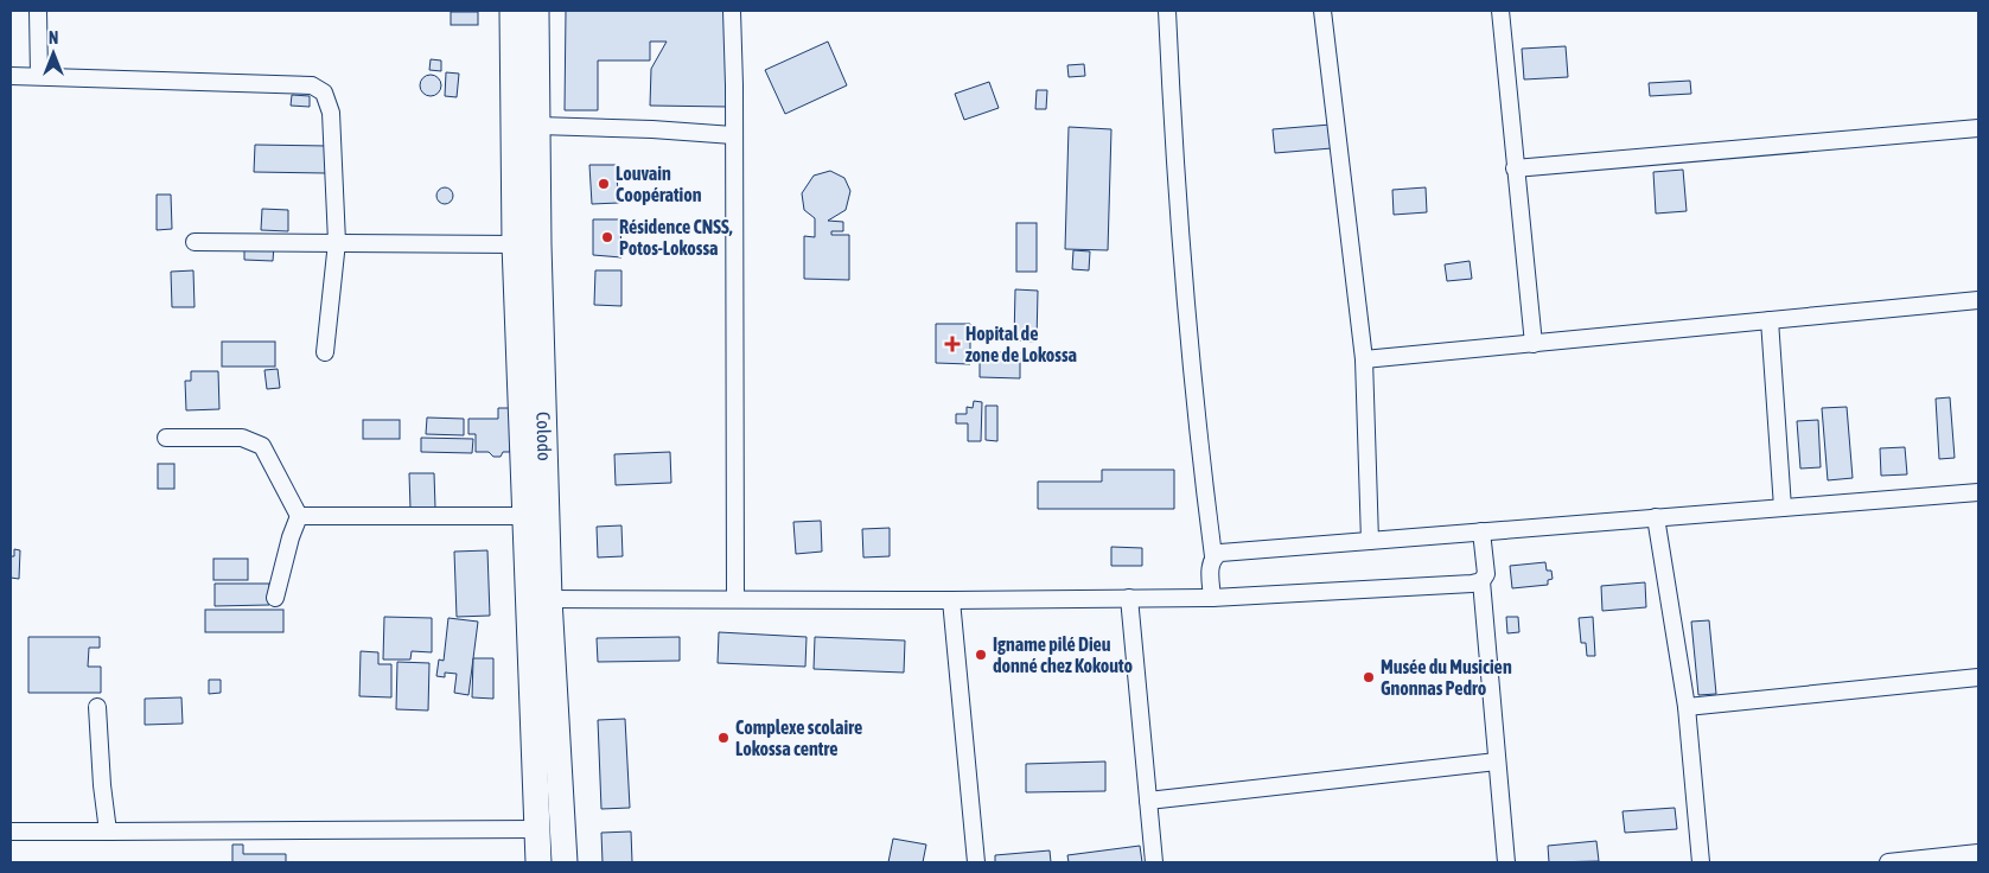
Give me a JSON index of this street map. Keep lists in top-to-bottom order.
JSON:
{
  "streets": {
    "main road": ["Colodo"]
  },
  "places": {
    "other": [
      "Louvain Coopération",
      "Résidence CNSS, Potos-Lokossa",
      "Igname pilé Dieu donné chez Kokouto",
      "Musée du Musicien Gnonnas Pedro",
      "Complexe scolaire Lokossa centre"
    ],
    "health": ["Hopital de zone de Lokossa"]
  },
  "north": "top"
}
